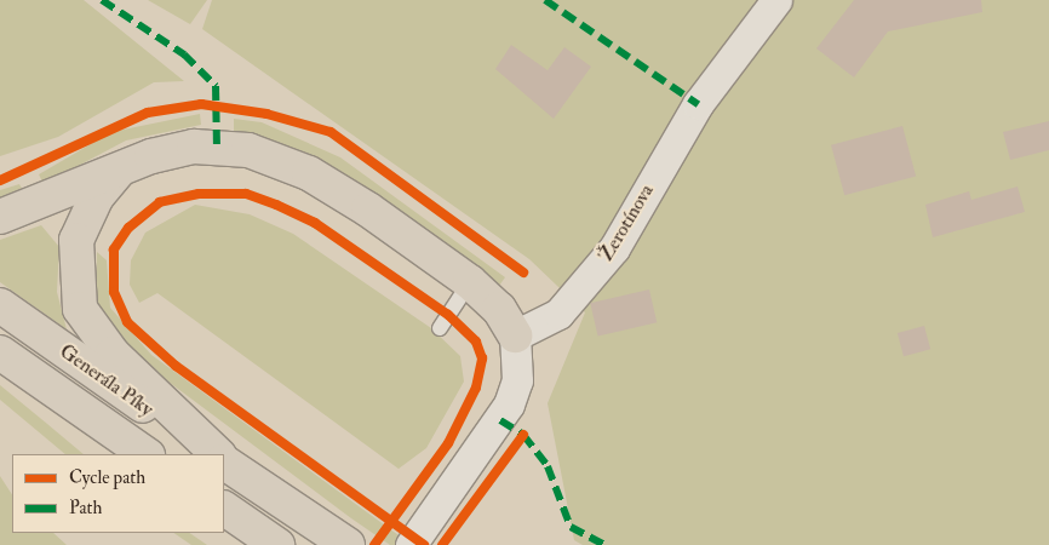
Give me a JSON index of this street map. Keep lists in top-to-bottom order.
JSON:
{
  "streets": {
    "highway": ["Generála Píky"],
    "street": ["Žerotínova"]
  },
  "legend": ["Cycle path", "Path"]
}
